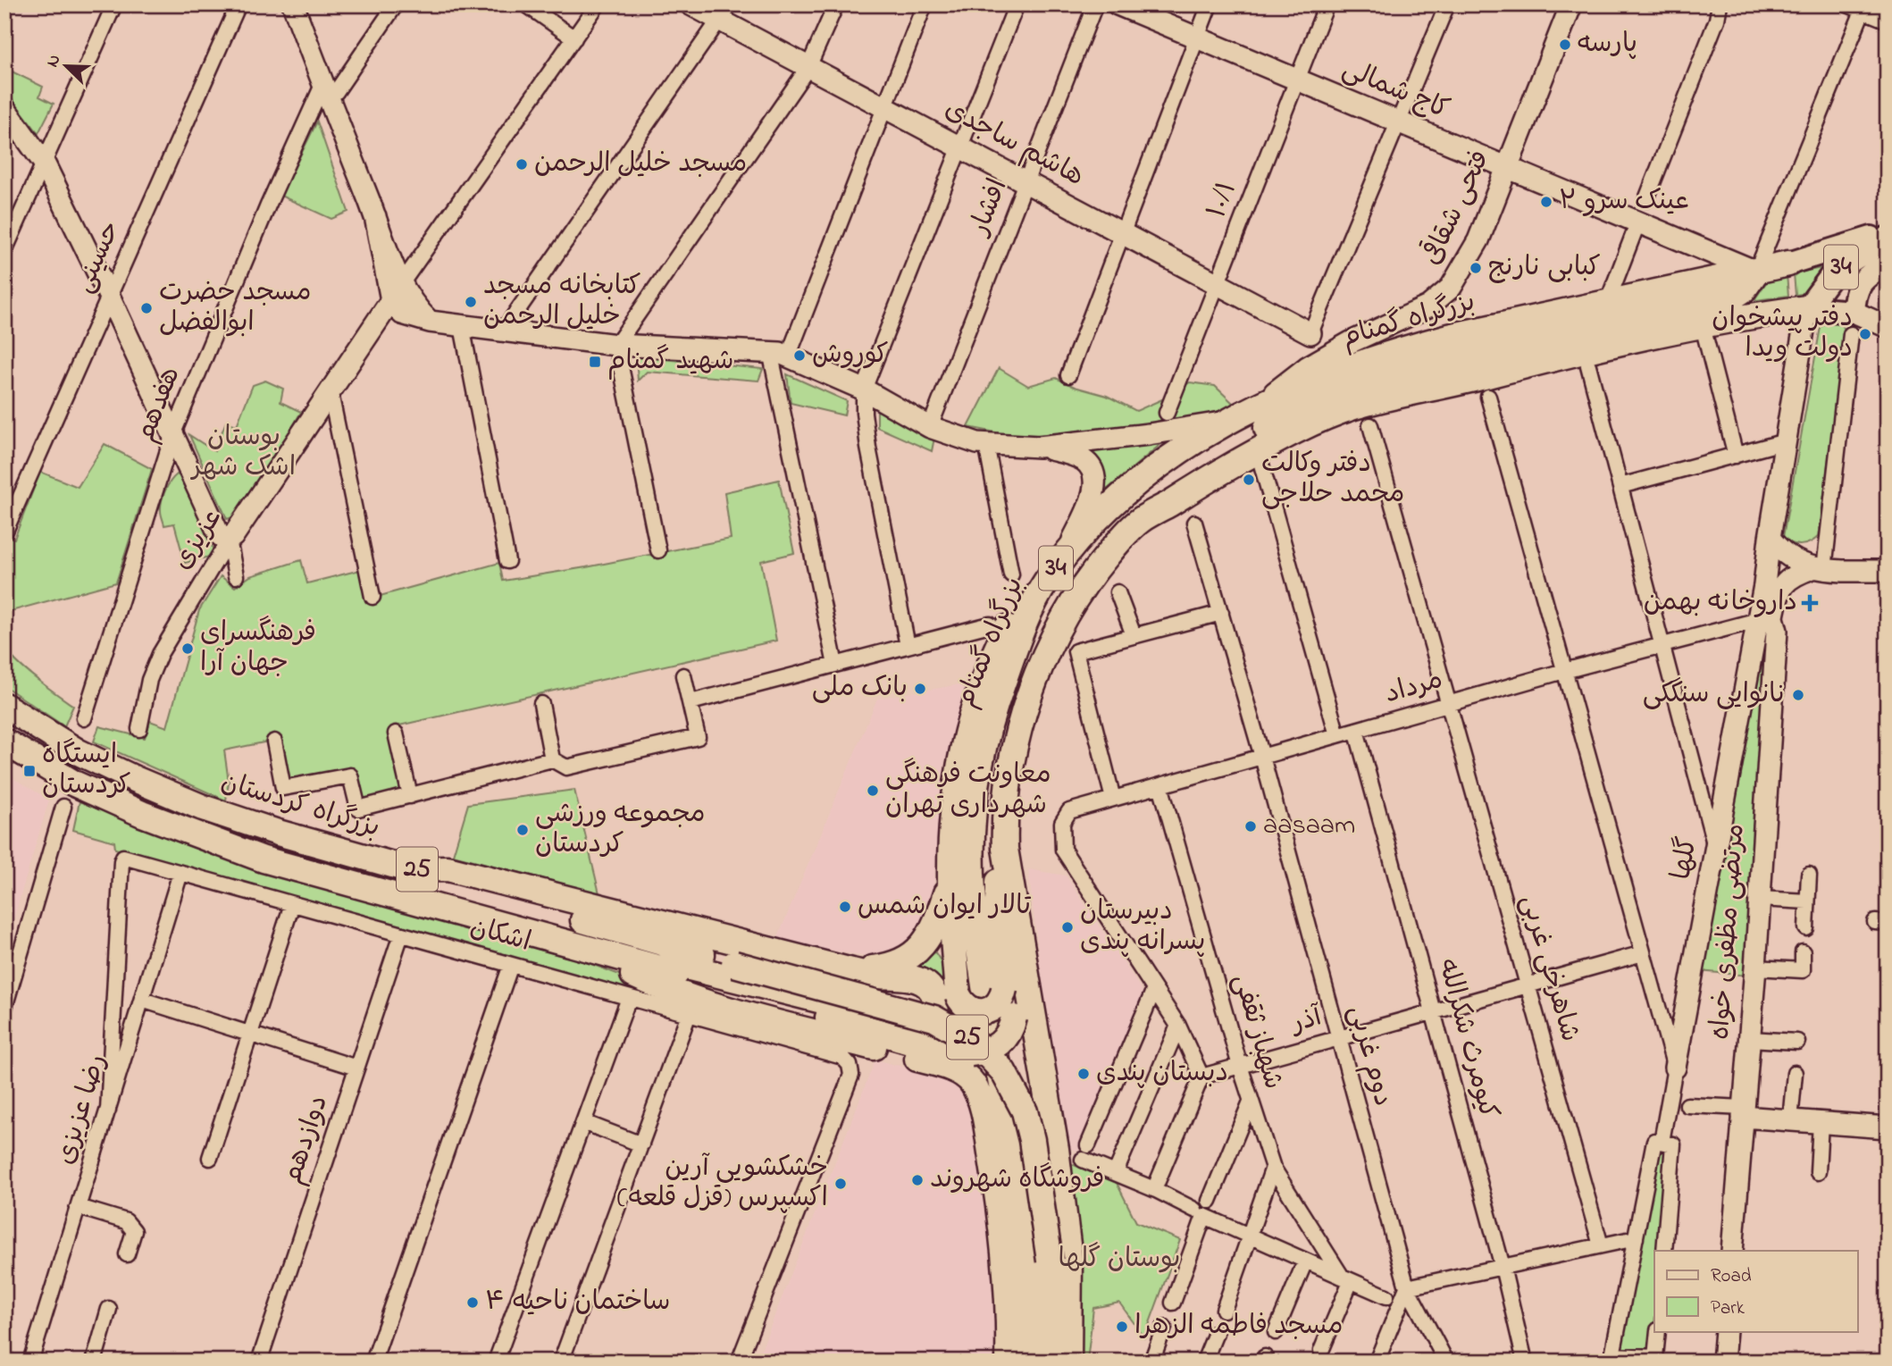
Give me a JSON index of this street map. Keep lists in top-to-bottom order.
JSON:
{
  "streets": {
    "highway": [
      "34",
      "بزرگراه گمنام",
      "بزرگراه کردستان",
      "25"
    ],
    "main road": [
      "کاج شمالی",
      "هاشم ساجدی",
      "فتحی شقاقی",
      "عزیزی",
      "گلها",
      "مرتضی مظفری خواه"
    ],
    "street": [
      "۱۰/۱",
      "افشار",
      "حسینی",
      "هفدهم",
      "مرداد",
      "اشکان",
      "شاهرخی غربی",
      "آذر",
      "شهباز ثقفی",
      "کیومرث شکرالله",
      "دوم غربی",
      "رضا عزیزی",
      "دوازدهم"
    ]
  },
  "crossings": [
    ["کاج شمالی", "۱۰/۱"],
    ["کاج شمالی", "فتحی شقاقی"],
    ["کاج شمالی", "بزرگراه گمنام"],
    ["هاشم ساجدی", "۱۰/۱"],
    ["هاشم ساجدی", "افشار"],
    ["فتحی شقاقی", "بزرگراه گمنام"],
    ["34", "بزرگراه گمنام"],
    ["34", "گلها"],
    ["34", "25"],
    ["مرداد", "گلها"],
    ["مرداد", "مرتضی مظفری خواه"],
    ["مرداد", "شاهرخی غربی"],
    ["مرداد", "شهباز ثقفی"],
    ["مرداد", "کیومرث شکرالله"],
    ["مرداد", "دوم غربی"],
    ["بزرگراه کردستان", "25"],
    ["گلها", "مرتضی مظفری خواه"],
    ["اشکان", "رضا عزیزی"],
    ["اشکان", "دوازدهم"],
    ["شاهرخی غربی", "آذر"],
    ["آذر", "شهباز ثقفی"],
    ["آذر", "کیومرث شکرالله"],
    ["آذر", "دوم غربی"]
  ],
  "parks": ["بوستان اشک شهر", "بوستان گلها"],
  "places": {
    "other": [
      "پارسه",
      "مسجد خلیل الرحمن",
      "عینک سرو ۲",
      "کبابی نارنج",
      "كتابخانه مسجد خليل الرحمن",
      "مسجد حضرت ابوالفضل",
      "دفتر پیشخوان دولت ویدا",
      "کوروش",
      "دفتر وکالت محمد حلاجی",
      "فرهنگسرای جهان آرا",
      "بانک ملی",
      "نانوایی سنگکی",
      "معاونت فرهنگی شهرداری تهران",
      "aasaam",
      "مجموعه ورزشی کردستان",
      "تالار ایوان شمس",
      "دبیرستان پسرانه پندی",
      "دبستان پندی",
      "فروشگاه شهروند",
      "خشکشویی آرین اکسپرس (قزل قلعه)",
      "ساختمان ناحیه ۴",
      "مسجد فاطمه الزهرا"
    ],
    "transit": ["شهید گمنام", "ایستگاه کردستان"],
    "health": ["داروخانه بهمن"]
  },
  "legend": ["Road", "Park"],
  "north": "top left"
}
